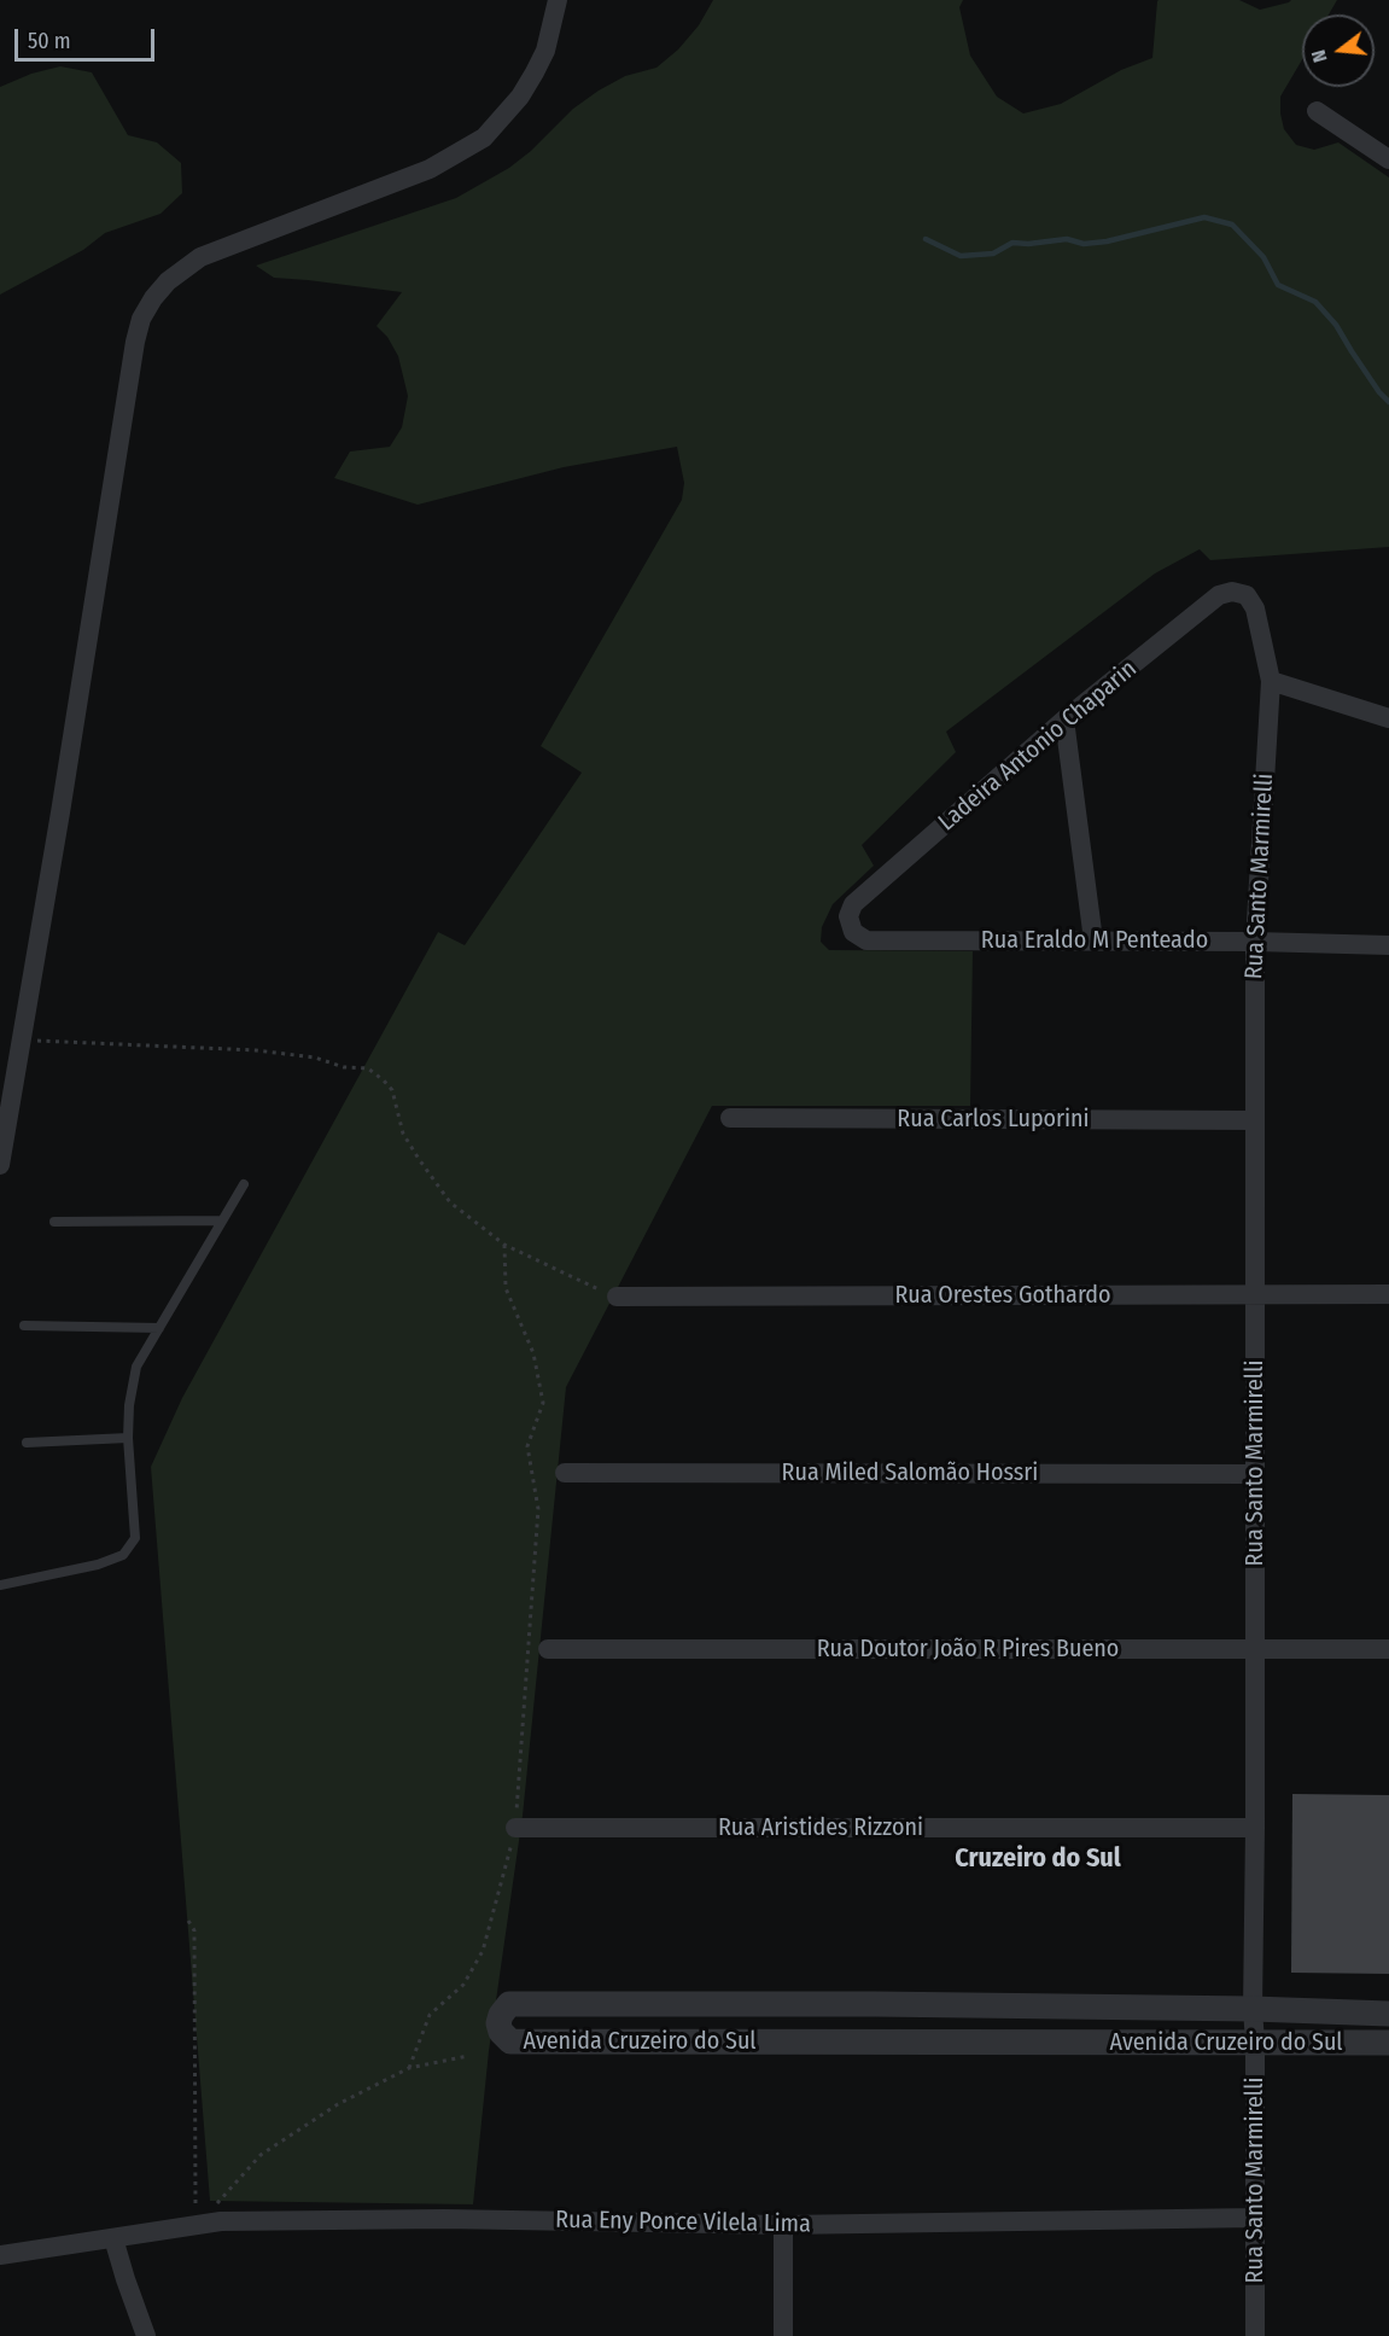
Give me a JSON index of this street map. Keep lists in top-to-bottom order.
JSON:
{
  "streets": {
    "street": [
      "Ladeira Antonio Chaparin",
      "Rua Santo Marmirelli",
      "Rua Eraldo M Penteado",
      "Rua Carlos Luporini",
      "Rua Orestes Gothardo",
      "Rua Miled Salomão Hossri",
      "Rua Doutor João R Pires Bueno",
      "Rua Aristides Rizzoni",
      "Avenida Cruzeiro do Sul",
      "Rua Eny Ponce Vilela Lima"
    ]
  },
  "crossings": [
    ["Ladeira Antonio Chaparin", "Rua Santo Marmirelli"],
    ["Ladeira Antonio Chaparin", "Rua Eraldo M Penteado"],
    ["Rua Santo Marmirelli", "Rua Eraldo M Penteado"],
    ["Rua Santo Marmirelli", "Rua Carlos Luporini"],
    ["Rua Santo Marmirelli", "Rua Orestes Gothardo"],
    ["Rua Santo Marmirelli", "Rua Miled Salomão Hossri"],
    ["Rua Santo Marmirelli", "Rua Doutor João R Pires Bueno"],
    ["Rua Santo Marmirelli", "Rua Aristides Rizzoni"],
    ["Rua Santo Marmirelli", "Avenida Cruzeiro do Sul"],
    ["Rua Santo Marmirelli", "Rua Eny Ponce Vilela Lima"]
  ],
  "districts": ["Cruzeiro do Sul"],
  "scale_bar": "50 m",
  "north": "left"
}
